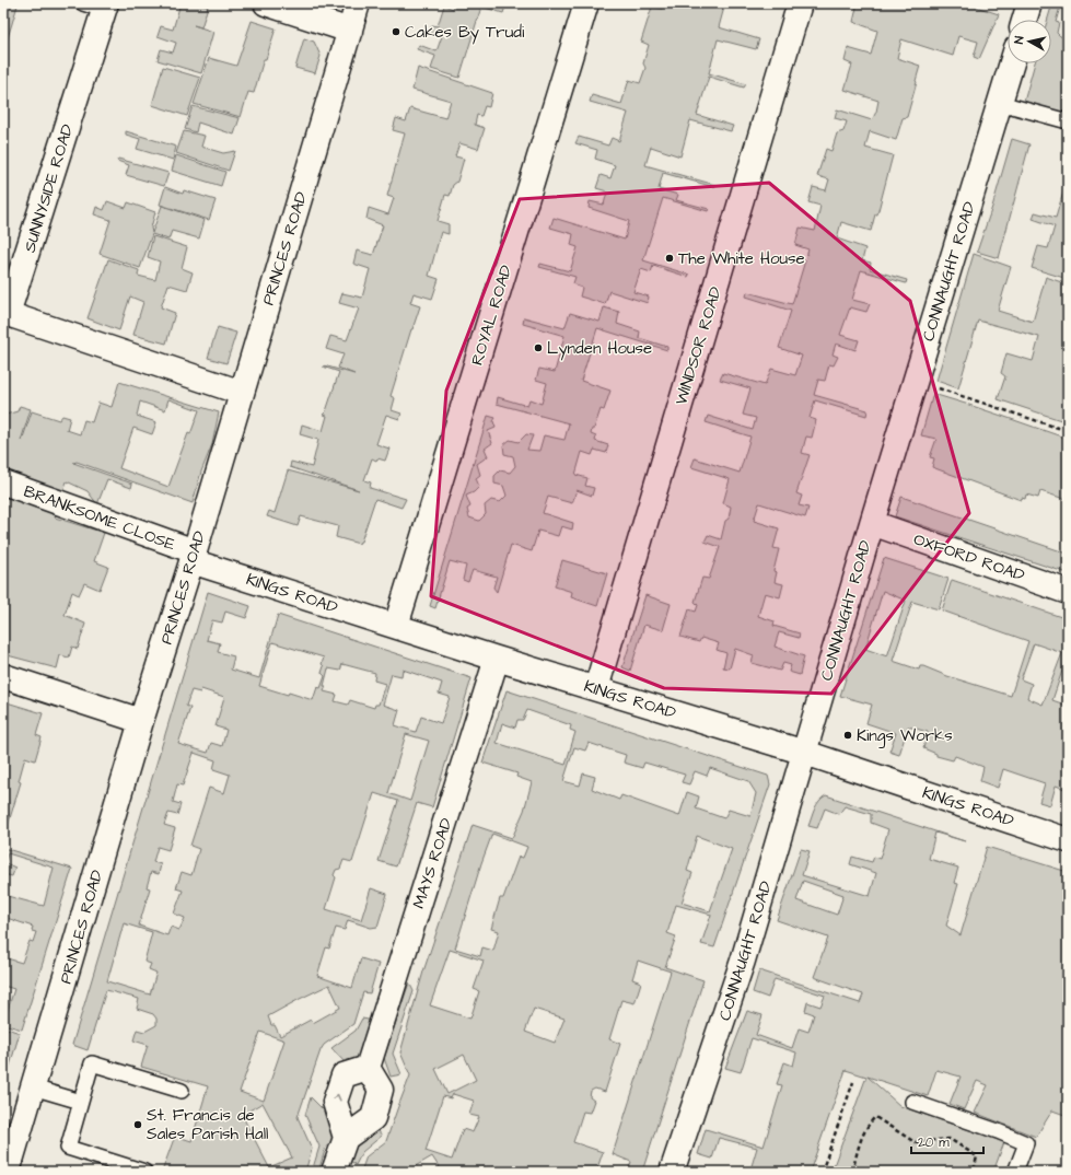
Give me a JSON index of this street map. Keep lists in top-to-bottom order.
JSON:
{
  "streets": {
    "street": [
      "SUNNYSIDE ROAD",
      "PRINCES ROAD",
      "CONNAUGHT ROAD",
      "ROYAL ROAD",
      "WINDSOR ROAD",
      "BRANKSOME CLOSE",
      "OXFORD ROAD",
      "KINGS ROAD",
      "MAYS ROAD"
    ]
  },
  "crossings": [
    ["SUNNYSIDE ROAD", "PRINCES ROAD"],
    ["PRINCES ROAD", "BRANKSOME CLOSE"],
    ["PRINCES ROAD", "KINGS ROAD"],
    ["CONNAUGHT ROAD", "OXFORD ROAD"],
    ["CONNAUGHT ROAD", "KINGS ROAD"],
    ["ROYAL ROAD", "KINGS ROAD"],
    ["WINDSOR ROAD", "KINGS ROAD"],
    ["BRANKSOME CLOSE", "KINGS ROAD"],
    ["KINGS ROAD", "MAYS ROAD"]
  ],
  "places": [
    "Cakes By Trudi",
    "The White House",
    "Lynden House",
    "Kings Works",
    "St. Francis de Sales Parish Hall"
  ],
  "scale_bar": "20 m",
  "north": "left"
}
